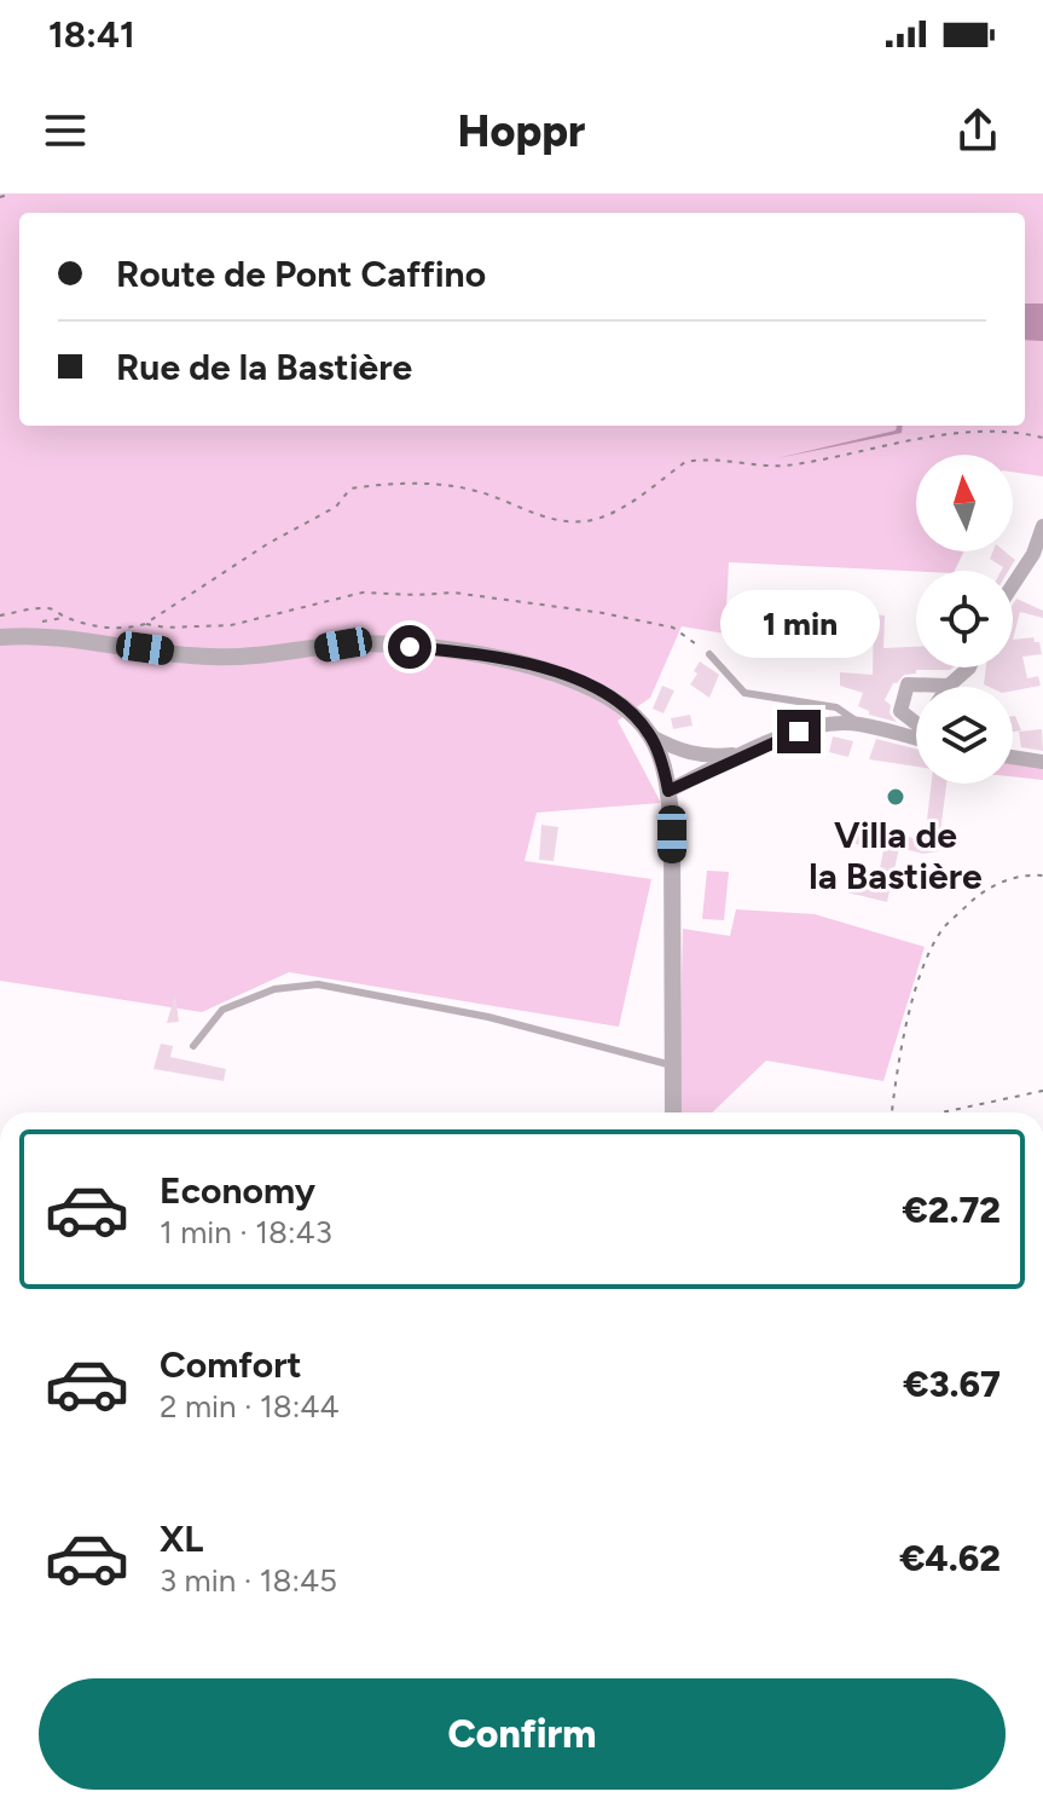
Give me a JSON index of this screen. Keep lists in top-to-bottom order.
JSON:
{
  "places": ["Villa de la Bastière"],
  "north": "top",
  "page": {
    "status": "18:41",
    "header": "Hoppr",
    "banner": ["Route de Pont Caffino", "Rue de la Bastière"],
    "bubble": "1 min",
    "list": [
      {
        "name": "Economy",
        "note": "1 min · 18:43",
        "value": "€2.72"
      },
      {
        "name": "Comfort",
        "note": "2 min · 18:44",
        "value": "€3.67"
      },
      {
        "name": "XL",
        "note": "3 min · 18:45",
        "value": "€4.62"
      }
    ],
    "buttons": "Confirm"
  }
}
